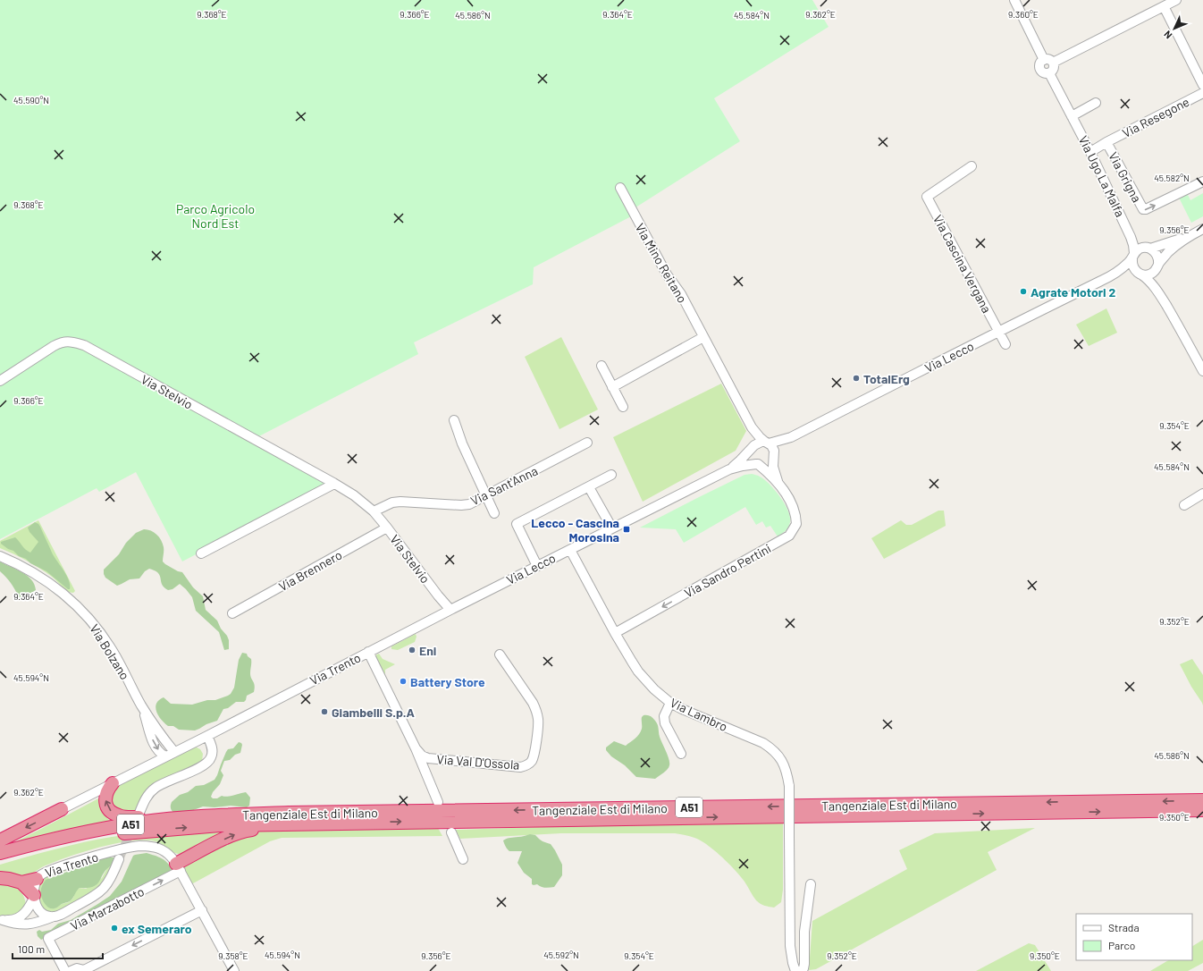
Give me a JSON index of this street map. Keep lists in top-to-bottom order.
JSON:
{
  "streets": {
    "highway": ["Tangenziale Est di Milano", "A51"],
    "street": [
      "Via Resegone",
      "Via Ugo La Malfa",
      "Via Grigna",
      "Via Mino Reitano",
      "Via Cascina Vergana",
      "Via Lecco",
      "Via Stelvio",
      "Via Sant'Anna",
      "Via Brennero",
      "Via Sandro Pertini",
      "Via Bolzano",
      "Via Trento",
      "Via Lambro",
      "Via Val D'Ossola",
      "Via Marzabotto"
    ]
  },
  "crossings": [
    ["Via Resegone", "Via Ugo La Malfa"],
    ["Via Resegone", "Via Grigna"],
    ["Via Ugo La Malfa", "Via Lecco"],
    ["Via Mino Reitano", "Via Lecco"],
    ["Via Cascina Vergana", "Via Lecco"],
    ["Via Lecco", "Via Stelvio"],
    ["Via Lecco", "Via Trento"],
    ["Via Lecco", "Via Lambro"],
    ["Via Stelvio", "Via Sant'Anna"],
    ["Via Stelvio", "Via Brennero"],
    ["Via Stelvio", "Via Trento"],
    ["Via Sandro Pertini", "Via Lambro"],
    ["Via Trento", "Via Val D'Ossola"],
    ["Via Trento", "Via Marzabotto"]
  ],
  "one_way": ["Via Sandro Pertini"],
  "parks": ["Parco Agricolo Nord Est"],
  "places": {
    "other": [
      "Agrate Motori 2",
      "TotalErg",
      "Eni",
      "Battery Store",
      "Giambelli S.p.A",
      "ex Semeraro"
    ],
    "transit": ["Lecco - Cascina Morosina"]
  },
  "legend": ["Strada", "Parco"],
  "scale_bar": "100 m",
  "north": "bottom left",
  "coordinates": [
    "9.368°E",
    "9.366°E",
    "9.364°E",
    "9.362°E",
    "9.360°E",
    "45.586°N",
    "45.584°N",
    "45.590°N",
    "45.582°N",
    "9.356°E",
    "9.354°E",
    "9.352°E",
    "45.594°N",
    "9.350°E",
    "45.592°N",
    "9.358°E"
  ]
}
